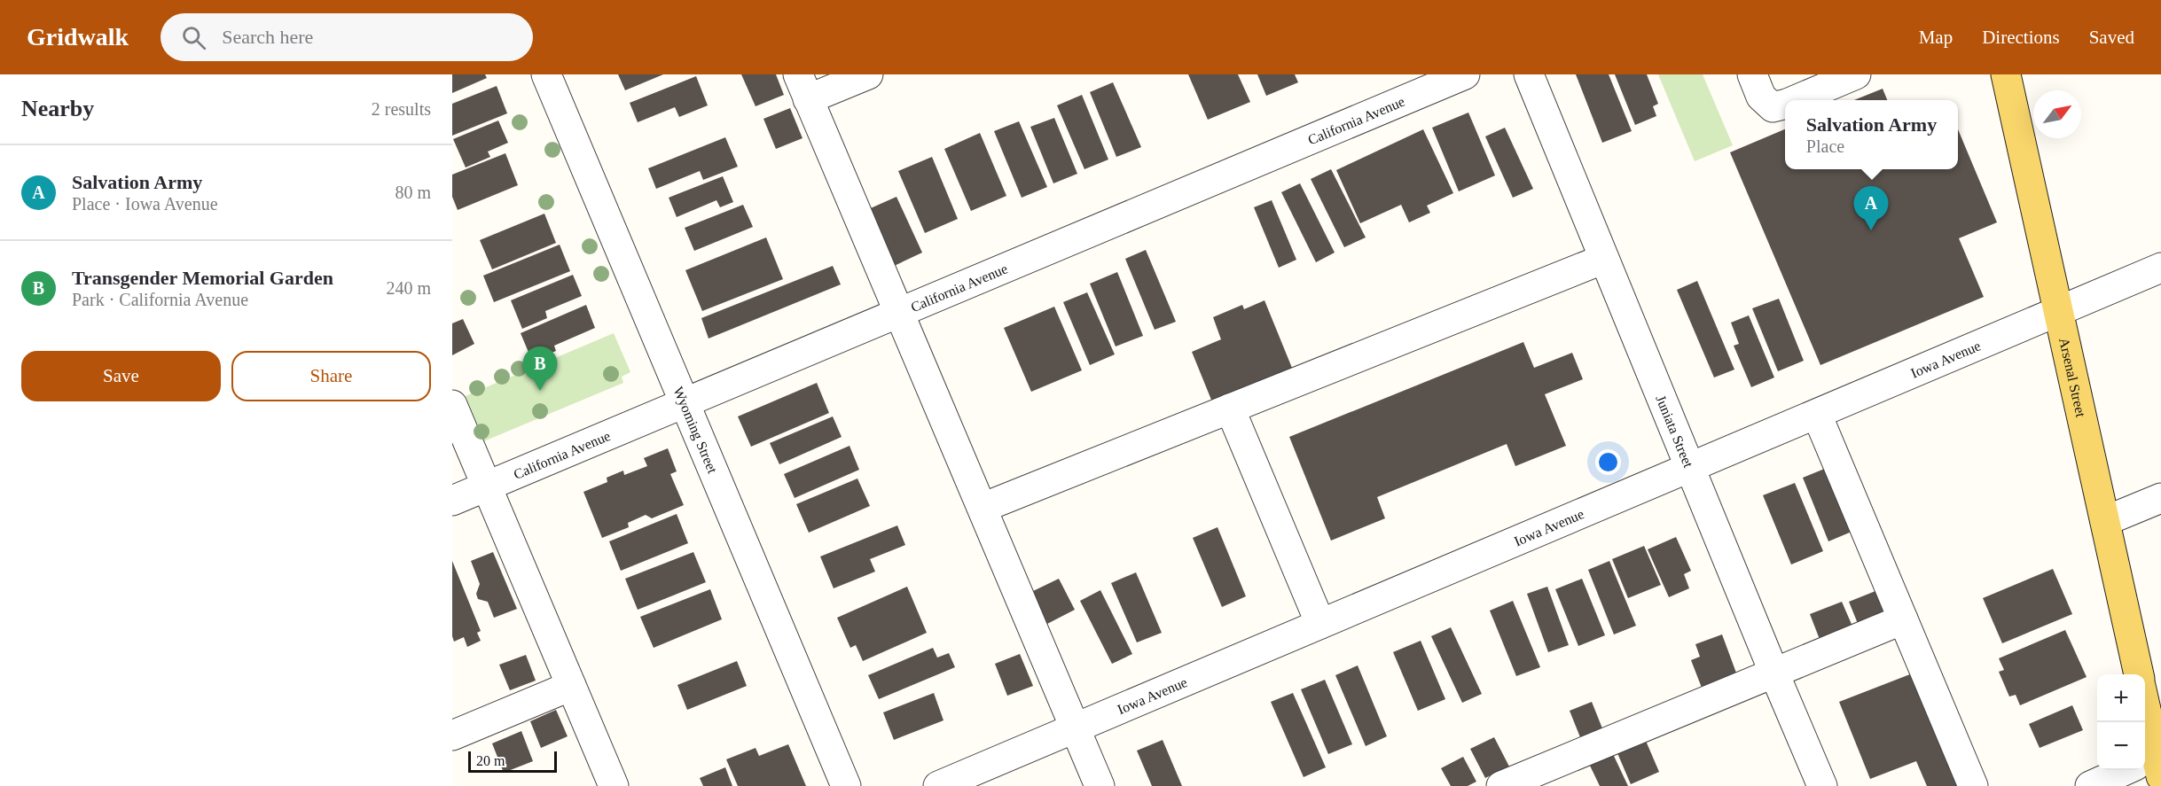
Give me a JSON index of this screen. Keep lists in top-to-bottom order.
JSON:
{
  "streets": {
    "main road": ["Arsenal Street"],
    "street": [
      "California Avenue",
      "Iowa Avenue",
      "Wyoming Street",
      "Juniata Street"
    ]
  },
  "crossings": [
    ["California Avenue", "Wyoming Street"],
    ["Iowa Avenue", "Arsenal Street"],
    ["Iowa Avenue", "Juniata Street"]
  ],
  "scale_bar": "20 m",
  "north": "top right",
  "page": {
    "header": "Gridwalk",
    "search": "Search here",
    "nav": ["Map", "Directions", "Saved"],
    "heading": ["Nearby", "2 results"],
    "popup": ["Salvation Army", "Place"],
    "list": [
      {
        "mark": "A",
        "name": "Salvation Army",
        "note": "Place · Iowa Avenue",
        "value": "80 m"
      },
      {
        "mark": "B",
        "name": "Transgender Memorial Garden",
        "note": "Park · California Avenue",
        "value": "240 m"
      }
    ],
    "pins": ["A", "B"],
    "buttons": ["Save", "Share"],
    "map_buttons": ["+", "−"],
    "scale": "20 m"
  }
}
